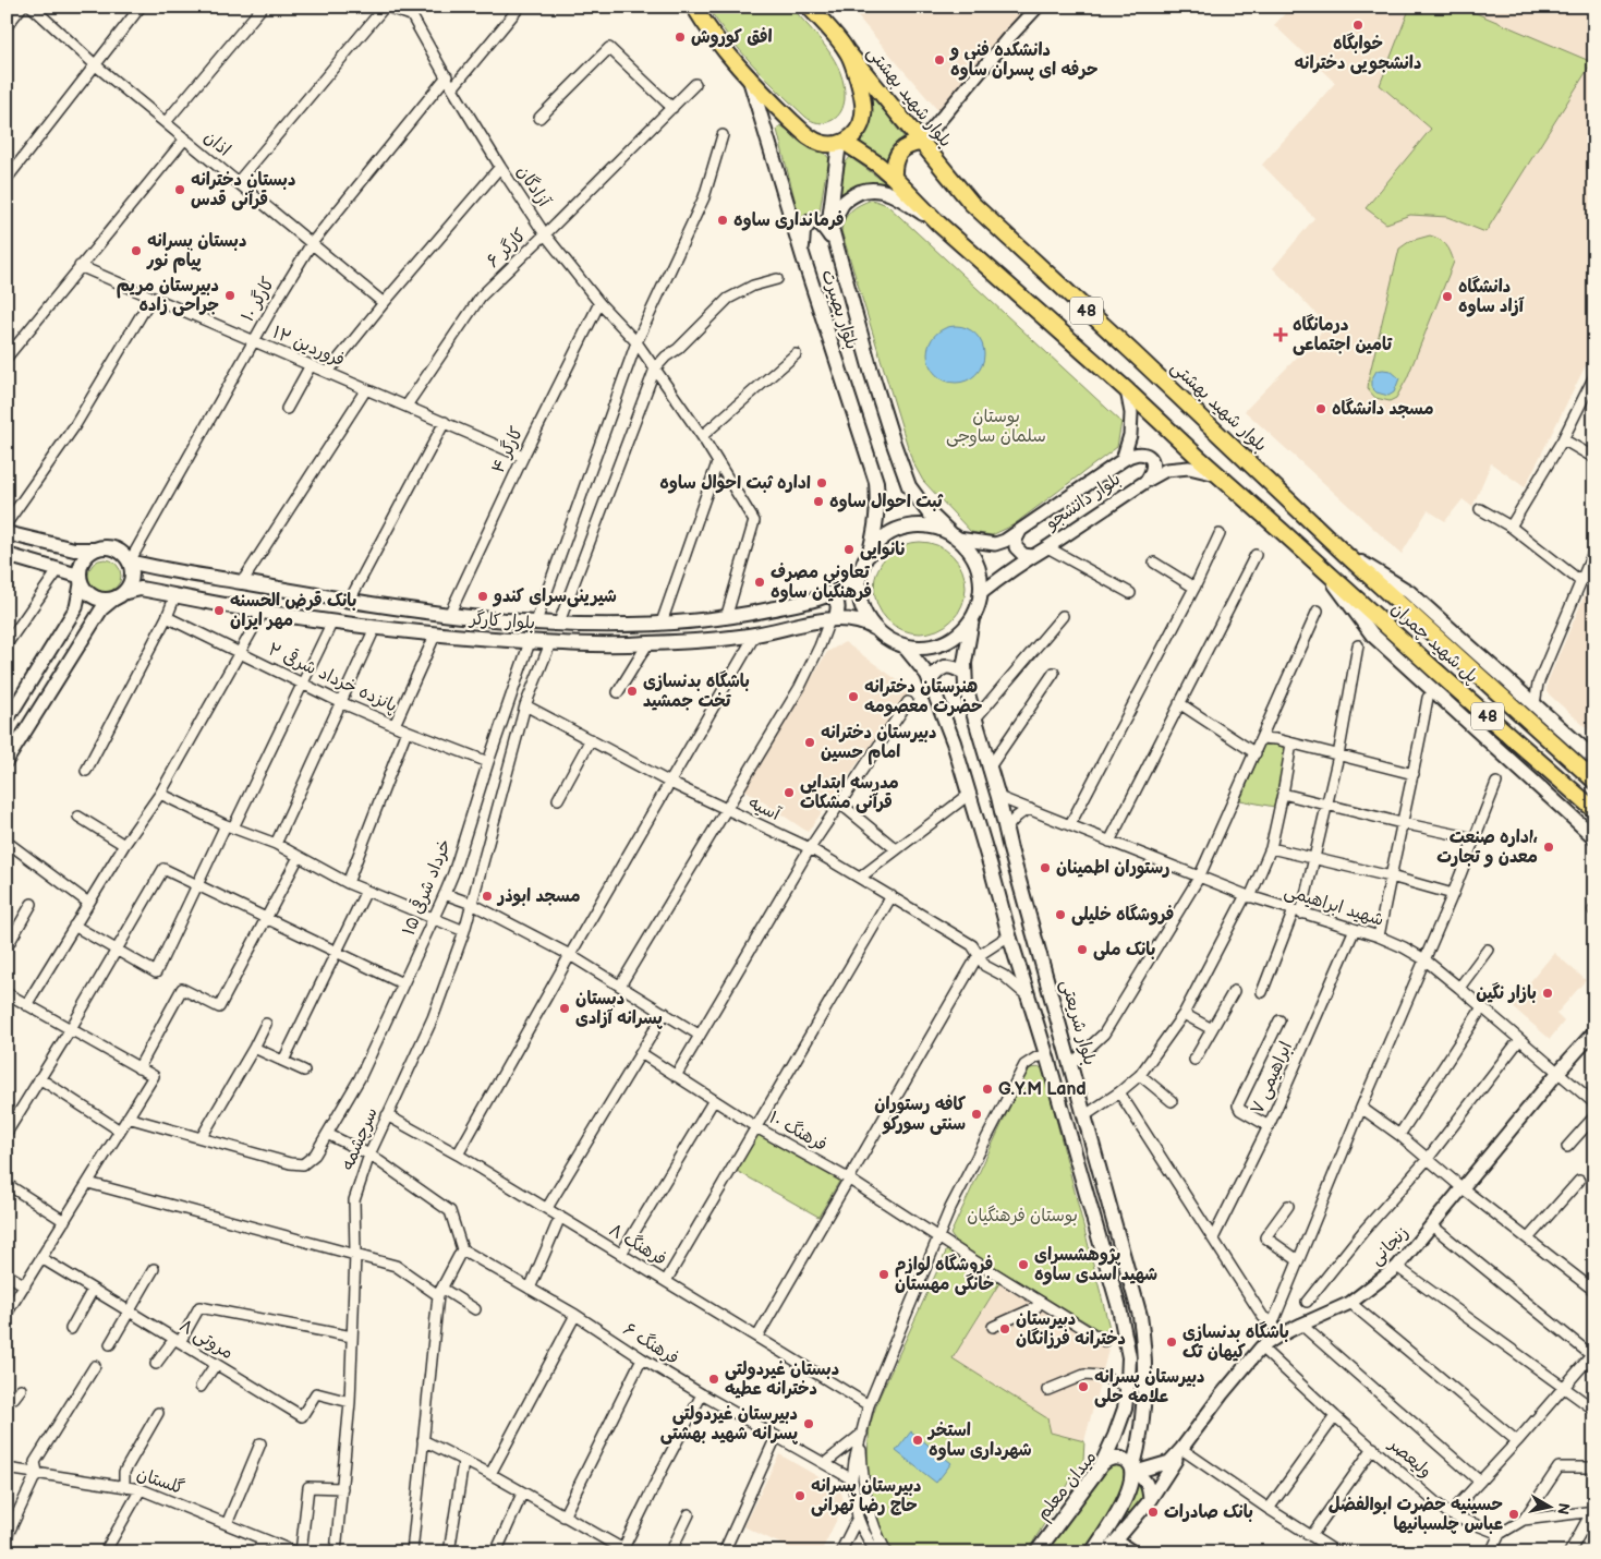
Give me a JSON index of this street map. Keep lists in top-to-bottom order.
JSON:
{
  "streets": {
    "main road": [
      "بلوار شهید بهشتی",
      "بلوار بصیرت",
      "48",
      "بلوار کارگر",
      "پل شهید چمران",
      "بلوار شریعتی",
      "میدان معلم"
    ],
    "street": [
      "اذان",
      "آزادگان",
      "کارگر ۶",
      "کارگر ۱۰",
      "۱۲ فروردین",
      "کارگر ۴",
      "بلوار دانشجو",
      "پانزده خرداد شرقی ۲",
      "آسیه",
      "۱۵ خرداد شرقی",
      "شهید ابراهیمی",
      "ابراهیمی ۷",
      "فرهنگ ۱۰",
      "سرچشمه",
      "فرهنگ ۸",
      "زنجانی",
      "مروتی ۸",
      "فرهنگ ۶",
      "ولیعصر",
      "گلستان"
    ]
  },
  "crossings": [
    ["بلوار شهید بهشتی", "48"],
    ["بلوار شهید بهشتی", "پل شهید چمران"],
    ["اذان", "کارگر ۱۰"],
    ["آزادگان", "کارگر ۶"],
    ["آزادگان", "کارگر ۱۰"],
    ["آزادگان", "کارگر ۴"],
    ["آزادگان", "بلوار کارگر"],
    ["کارگر ۶", "۱۲ فروردین"],
    ["کارگر ۱۰", "۱۲ فروردین"],
    ["کارگر ۱۰", "بلوار کارگر"],
    ["بلوار بصیرت", "48"],
    ["بلوار بصیرت", "بلوار دانشجو"],
    ["بلوار بصیرت", "بلوار کارگر"],
    ["بلوار بصیرت", "بلوار شریعتی"],
    ["48", "بلوار دانشجو"],
    ["48", "پل شهید چمران"],
    ["۱۲ فروردین", "کارگر ۴"],
    ["کارگر ۴", "بلوار کارگر"],
    ["بلوار دانشجو", "بلوار کارگر"],
    ["بلوار دانشجو", "بلوار شریعتی"],
    ["بلوار کارگر", "۱۵ خرداد شرقی"],
    ["بلوار کارگر", "بلوار شریعتی"],
    ["پانزده خرداد شرقی ۲", "۱۵ خرداد شرقی"],
    ["شهید ابراهیمی", "بلوار شریعتی"],
    ["شهید ابراهیمی", "ابراهیمی ۷"],
    ["شهید ابراهیمی", "زنجانی"],
    ["بلوار شریعتی", "میدان معلم"],
    ["سرچشمه", "فرهنگ ۸"],
    ["سرچشمه", "مروتی ۸"],
    ["زنجانی", "ولیعصر"]
  ],
  "parks": ["بوستان سلمان ساوجی", "بوستان فرهنگیان"],
  "places": {
    "other": [
      "خوابگاه دانشجویی دخترانه",
      "افق کوروش",
      "دانشکده فنی و حرفه ای پسران ساوه",
      "دبستان دخترانه قرآنی قدس",
      "فرمانداری ساوه",
      "دبستان پسرانه پیام نور",
      "دبیرستان مریم جراحی زاده",
      "دانشگاه آزاد ساوه",
      "مسجد دانشگاه",
      "اداره ثبت احوال ساوه",
      "ثبت احوال ساوه",
      "نانوایی",
      "تعاونی مصرف فرهنگیان ساوه",
      "شیرینی‌سرای کندو",
      "بانک قرض الحسنه مهر ایران",
      "باشگاه بدنسازی تخت جمشید",
      "هنرستان دخترانه حضرت معصومه",
      "دبیرستان دخترانه امام حسین",
      "مدرسه ابتدایی قرآنی مشکات",
      "اداره صنعت، معدن و تجارت",
      "رستوران اطمینان",
      "مسجد ابوذر",
      "فروشگاه خلیلی",
      "بانک ملی",
      "بازار نگین",
      "دبستان پسرانه آزادی",
      "G.Y.M Land",
      "کافه رستوران سنتی سورکو",
      "پژوهشسرای شهید اسدی ساوه",
      "فروشگاه لوازم خانگی مهستان",
      "دبیرستان دخترانه فرزانگان",
      "باشگاه بدنسازی کیهان تک",
      "دبستان غیردولتی دخترانه عطیه",
      "دبیرستان پسرانه علامه حلی",
      "دبیرستان غیردولتی پسرانه شهید بهشتی",
      "استخر شهرداری ساوه",
      "دبیرستان پسرانه حاج رضا تهرانی",
      "بانک صادرات",
      "حسینیه حضرت ابوالفضل عباس چلسبانیها"
    ],
    "health": ["درمانگاه تامین اجتماعی"]
  },
  "north": "right"
}
